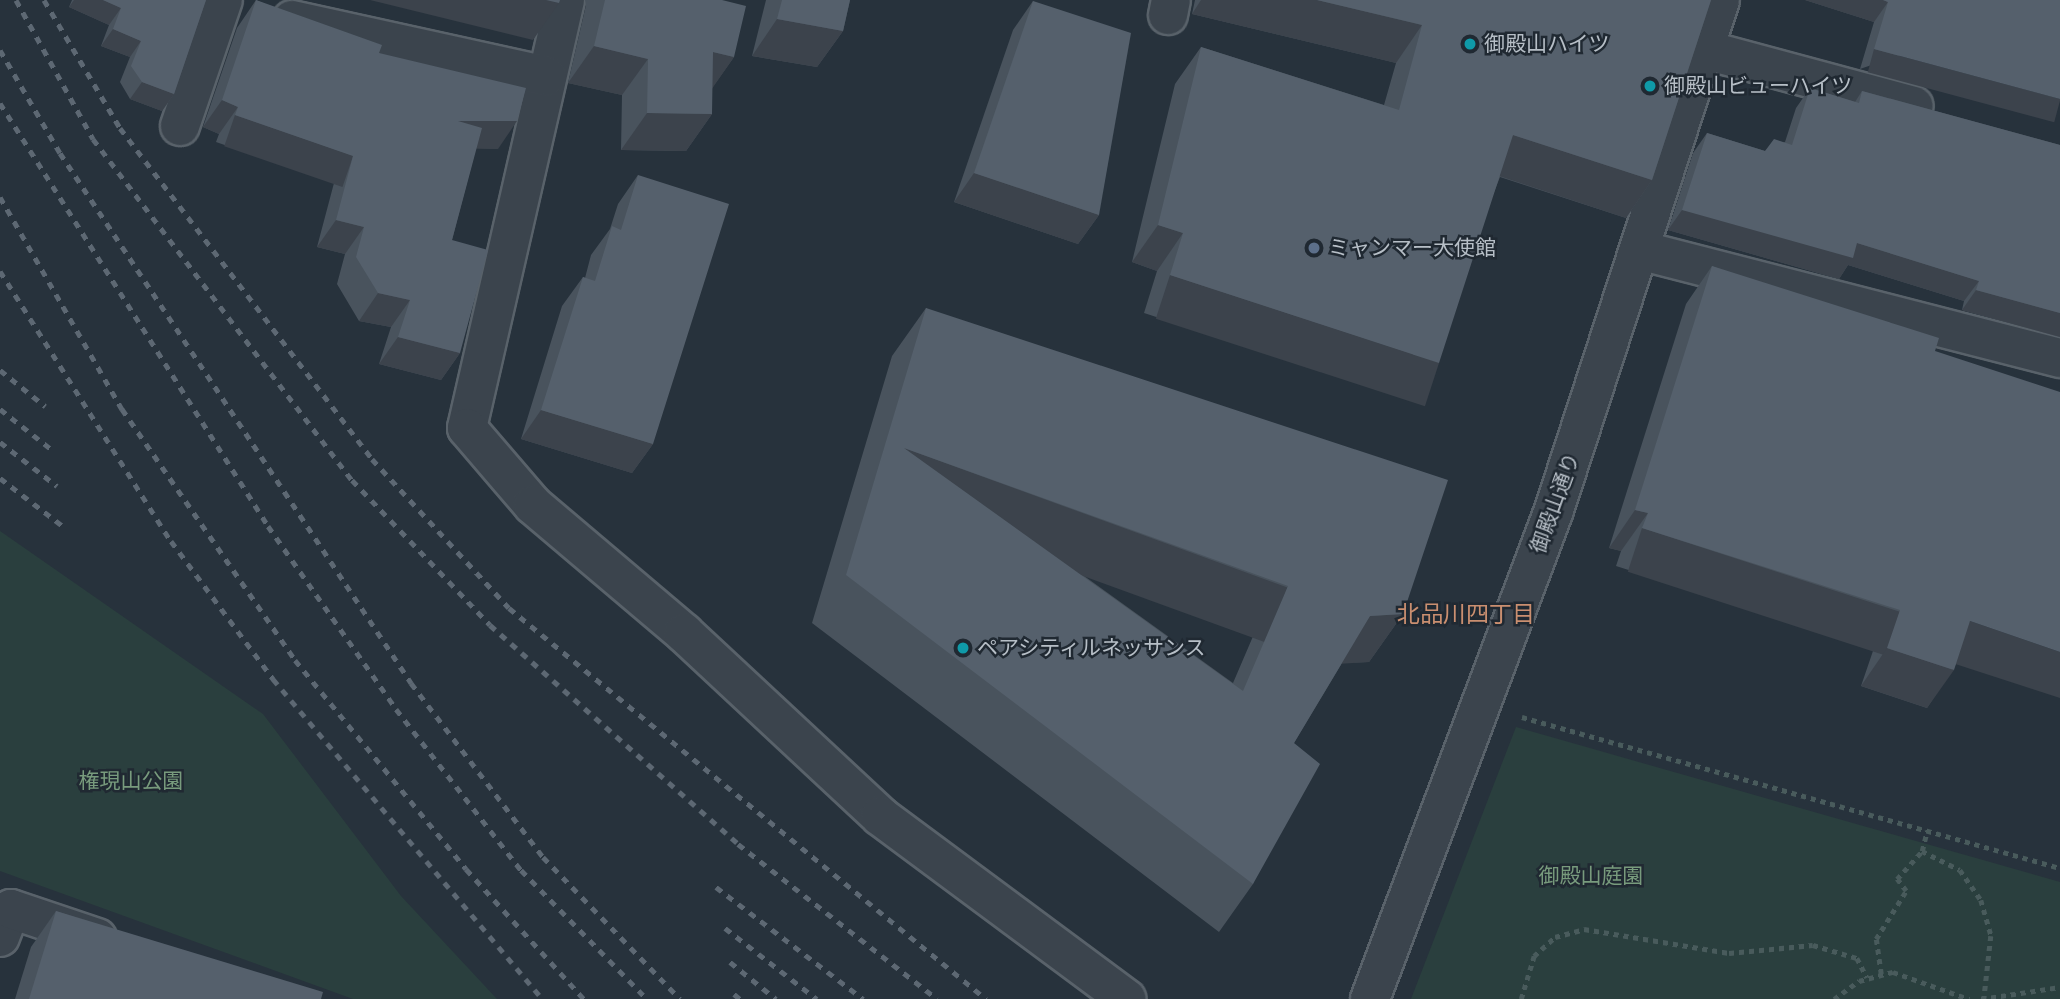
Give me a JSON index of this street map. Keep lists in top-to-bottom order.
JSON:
{
  "streets": {
    "street": ["御殿山通り"]
  },
  "districts": ["北品川四丁目"],
  "parks": ["権現山公園", "御殿山庭園"],
  "places": [
    "御殿山ハイツ",
    "御殿山ビューハイツ",
    "ミャンマー大使館",
    "ペアシティルネッサンス"
  ]
}
